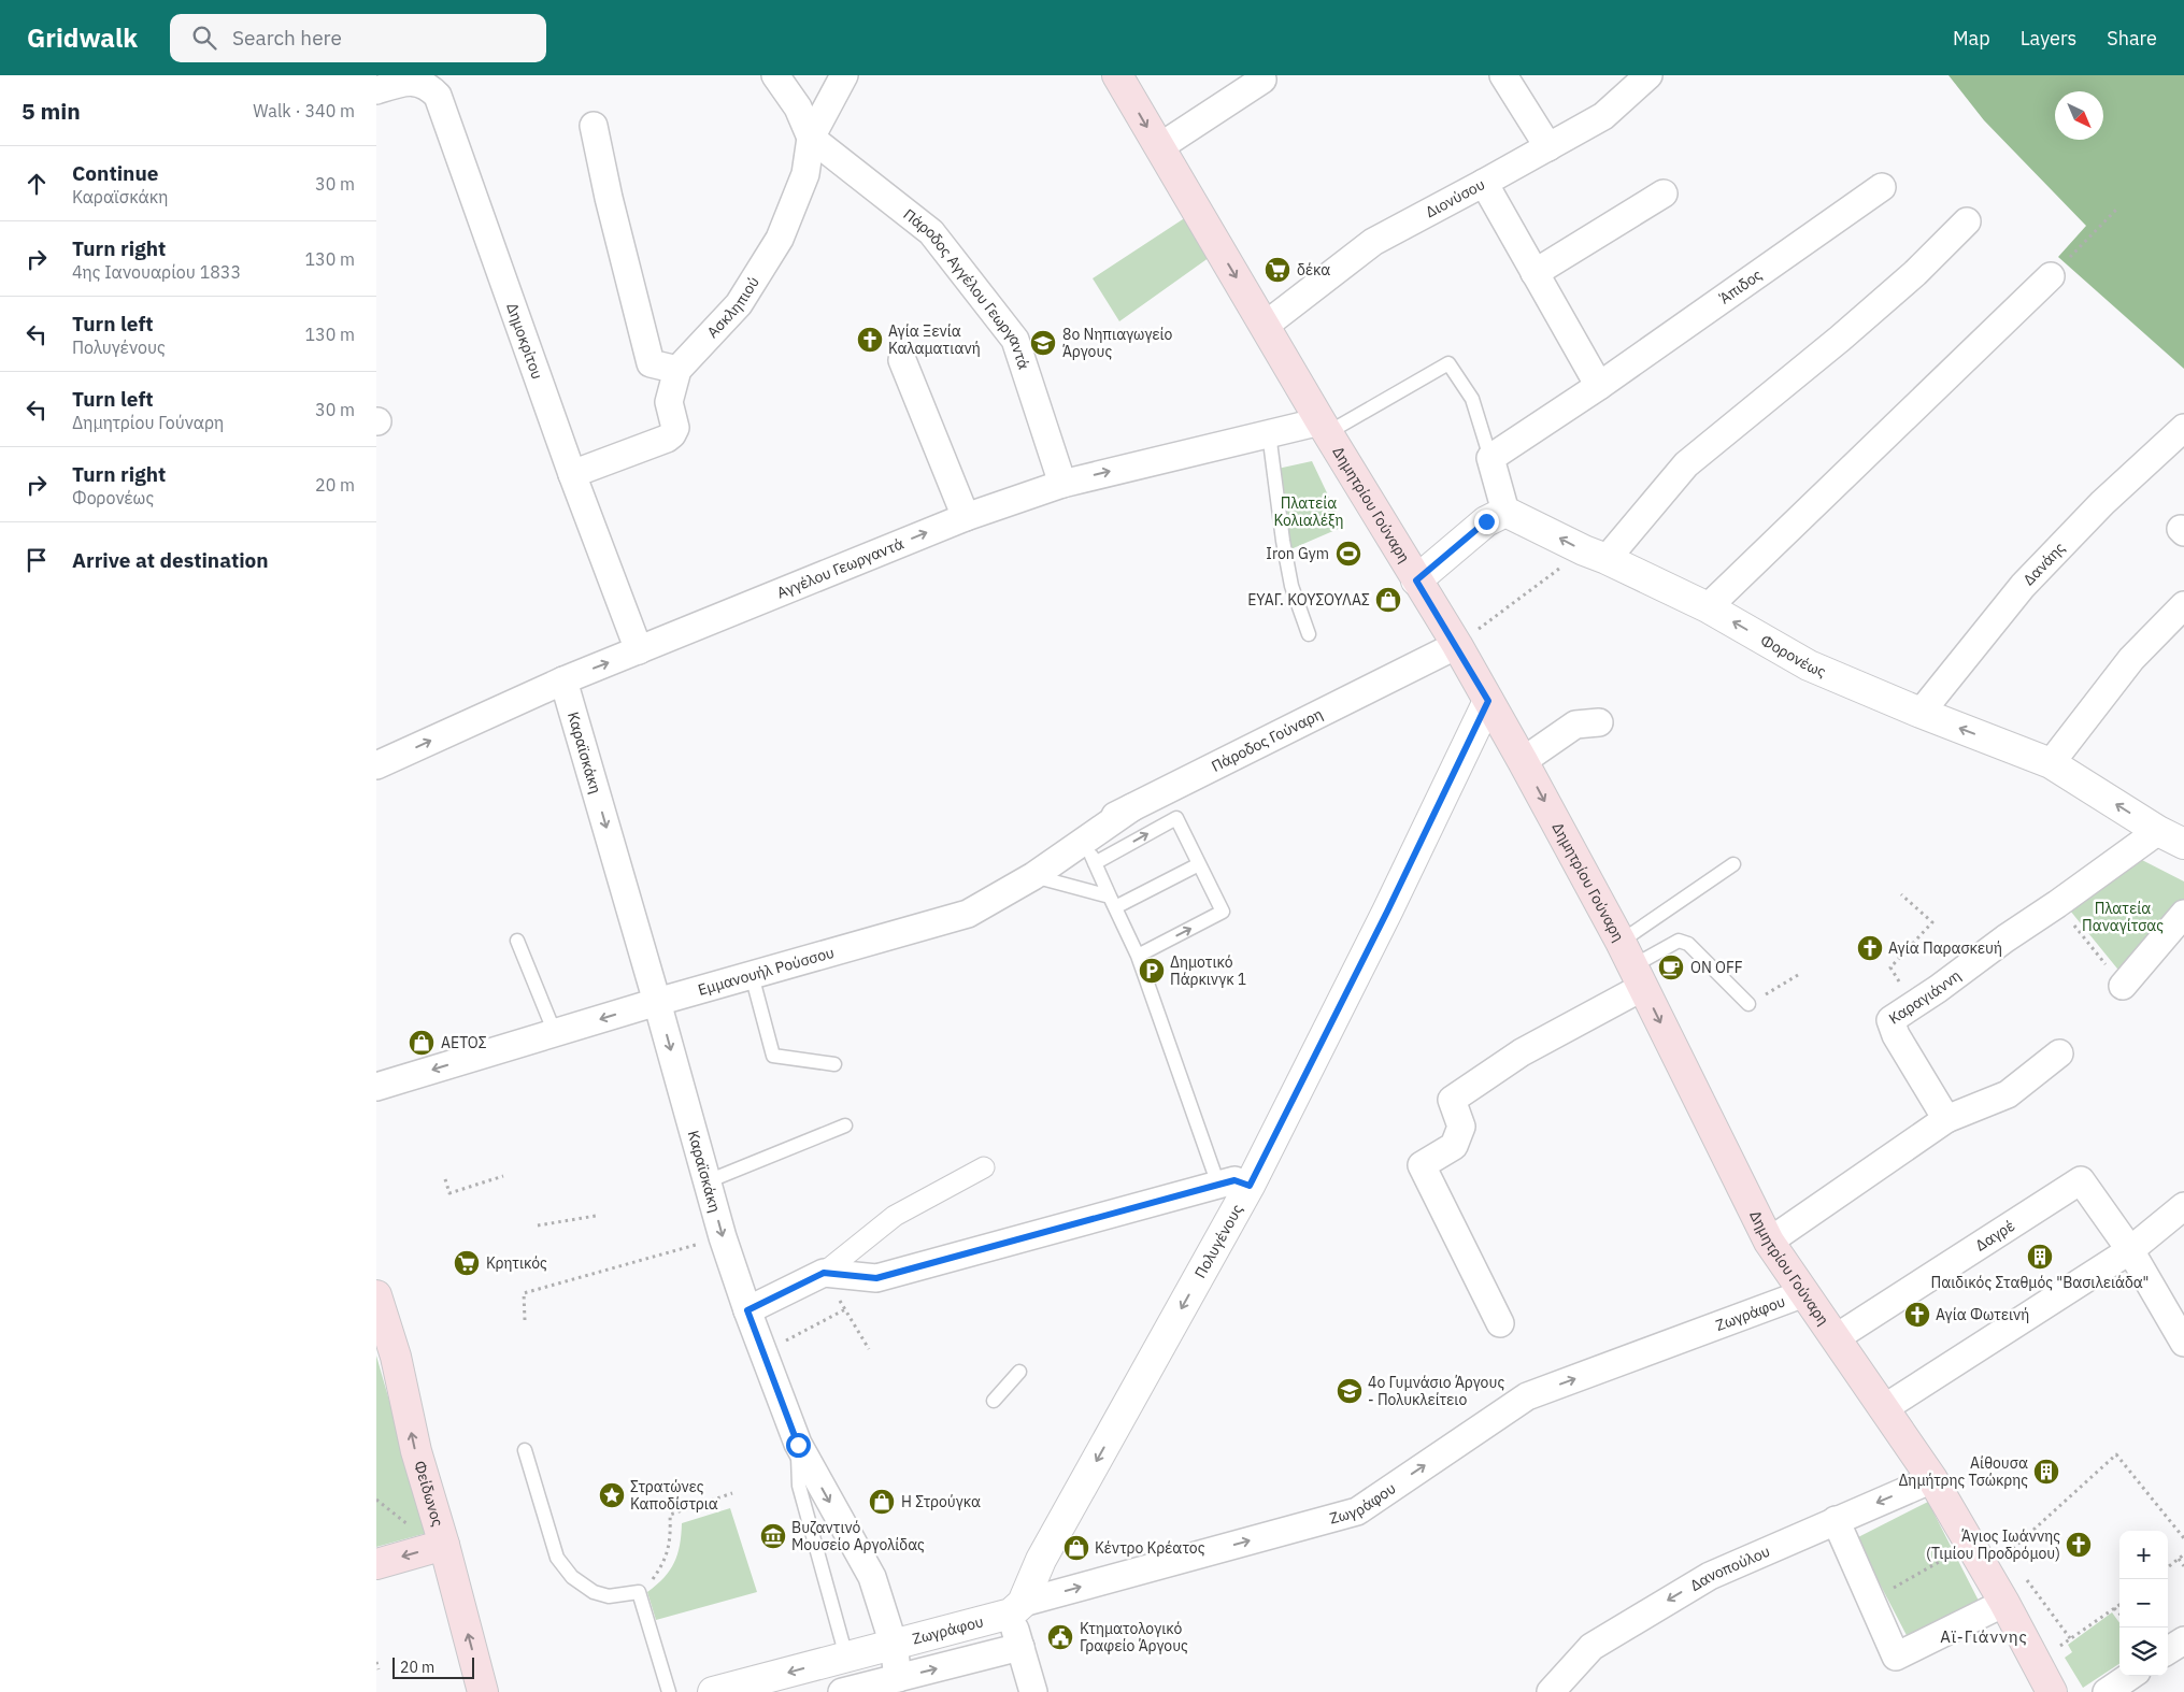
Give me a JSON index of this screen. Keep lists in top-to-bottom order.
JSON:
{
  "streets": {
    "main road": ["Δημητρίου Γούναρη", "Φείδωνος"],
    "street": [
      "Διονύσου",
      "Άπιδος",
      "Πάροδος Αγγέλου Γεωργαντά",
      "Ασκληπιού",
      "Δημοκρίτου",
      "Δανάης",
      "Αγγέλου Γεωργαντά",
      "Φορονέως",
      "Πάροδος Γούναρη",
      "Καραϊσκάκη",
      "Εμμανουήλ Ρούσσου",
      "Καραγιάννη",
      "Δαγρέ",
      "Πολυγένους",
      "Ζωγράφου",
      "Δανοπούλου"
    ]
  },
  "crossings": [
    ["Διονύσου", "Δημητρίου Γούναρη"],
    ["Πάροδος Αγγέλου Γεωργαντά", "Ασκληπιού"],
    ["Πάροδος Αγγέλου Γεωργαντά", "Αγγέλου Γεωργαντά"],
    ["Ασκληπιού", "Δημοκρίτου"],
    ["Δημοκρίτου", "Αγγέλου Γεωργαντά"],
    ["Δημητρίου Γούναρη", "Αγγέλου Γεωργαντά"],
    ["Δημητρίου Γούναρη", "Πάροδος Γούναρη"],
    ["Δημητρίου Γούναρη", "Δαγρέ"],
    ["Δημητρίου Γούναρη", "Πολυγένους"],
    ["Δημητρίου Γούναρη", "Ζωγράφου"],
    ["Δημητρίου Γούναρη", "Δανοπούλου"],
    ["Δανάης", "Φορονέως"],
    ["Αγγέλου Γεωργαντά", "Καραϊσκάκη"],
    ["Φορονέως", "Καραγιάννη"],
    ["Πάροδος Γούναρη", "Εμμανουήλ Ρούσσου"],
    ["Καραϊσκάκη", "Εμμανουήλ Ρούσσου"],
    ["Καραϊσκάκη", "Ζωγράφου"],
    ["Πολυγένους", "Ζωγράφου"]
  ],
  "one_way": [
    "Δημητρίου Γούναρη",
    "Αγγέλου Γεωργαντά",
    "Φορονέως",
    "Καραϊσκάκη",
    "Εμμανουήλ Ρούσσου",
    "Πολυγένους",
    "Φείδωνος",
    "Δανοπούλου"
  ],
  "districts": ["Αϊ-Γιάννης"],
  "parks": ["Πλατεία Κολιαλέξη", "Πλατεία Παναγίτσας"],
  "places": {
    "supermarket": ["δέκα", "Κρητικός"],
    "church": [
      "Αγία Ξενία Καλαματιανή",
      "Αγία Παρασκευή",
      "Αγία Φωτεινή",
      "Άγιος Ιωάννης (Τιμίου Προδρόμου)"
    ],
    "school or university": ["8ο Νηπιαγωγείο Άργους", "4ο Γυμνάσιο Άργους - Πολυκλείτειο"],
    "sports": ["Iron Gym"],
    "shop": [
      "ΕΥΑΓ. ΚΟΥΣΟΥΛΑΣ",
      "ΑΕΤΟΣ",
      "Η Στρούγκα",
      "Κέντρο Κρέατος"
    ],
    "cafe": ["ON OFF"],
    "parking": ["Δημοτικό Πάρκινγκ 1"],
    "building": ["Παιδικός Σταθμός \"Βασιλειάδα\"", "Αίθουσα Δημήτρης Τσώκρης"],
    "place": ["Στρατώνες Καποδίστρια"],
    "museum": ["Βυζαντινό Μουσείο Αργολίδας"],
    "public building": ["Κτηματολογικό Γραφείο Άργους"]
  },
  "scale_bar": "20 m",
  "north": "bottom right",
  "page": {
    "header": "Gridwalk",
    "search": "Search here",
    "nav": ["Map", "Layers", "Share"],
    "heading": ["5 min", "Walk · 340 m"],
    "list": [
      ["Continue", "Καραϊσκάκη", "30 m"],
      ["Turn right", "4ης Ιανουαρίου 1833", "130 m"],
      ["Turn left", "Πολυγένους", "130 m"],
      ["Turn left", "Δημητρίου Γούναρη", "30 m"],
      ["Turn right", "Φορονέως", "20 m"],
      "Arrive at destination"
    ],
    "map_buttons": ["+", "−"],
    "scale": "20 m"
  }
}
